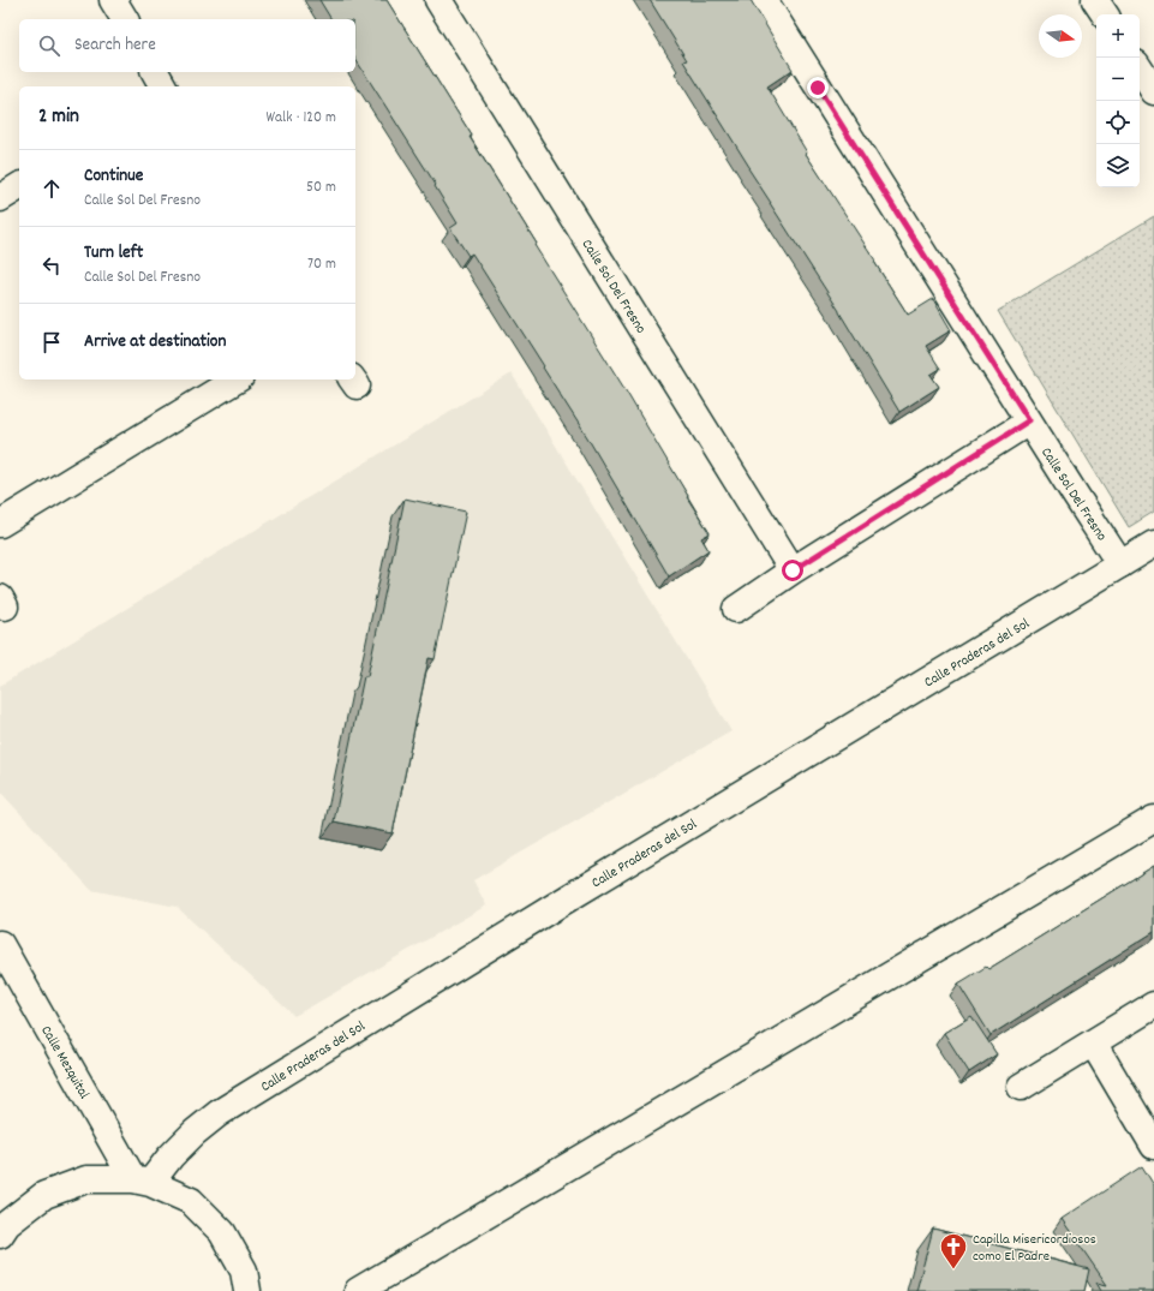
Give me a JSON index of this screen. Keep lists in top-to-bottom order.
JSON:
{
  "streets": {
    "street": ["Calle Sol Del Fresno", "Calle Praderas del Sol", "Calle Mezquital"]
  },
  "crossings": [
    ["Calle Sol Del Fresno", "Calle Praderas del Sol"],
    ["Calle Praderas del Sol", "Calle Mezquital"]
  ],
  "places": {
    "church": ["Capilla Misericordiosos como El Padre"]
  },
  "north": "right",
  "page": {
    "map_buttons": ["+", "−"],
    "search": "Search here",
    "heading": ["2 min", "Walk · 120 m"],
    "list": [
      ["Continue", "Calle Sol Del Fresno", "50 m"],
      ["Turn left", "Calle Sol Del Fresno", "70 m"],
      "Arrive at destination"
    ]
  }
}
